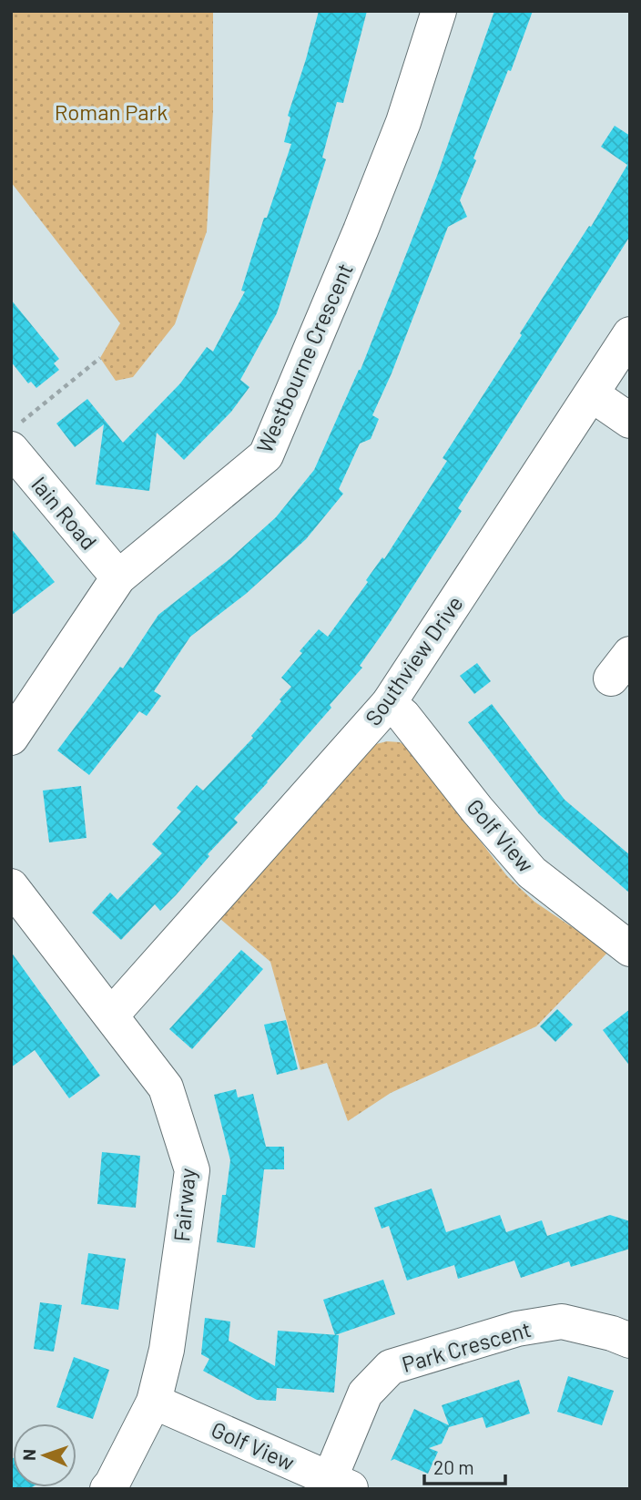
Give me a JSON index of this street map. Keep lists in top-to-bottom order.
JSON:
{
  "streets": {
    "street": [
      "Westbourne Crescent",
      "Iain Road",
      "Southview Drive",
      "Golf View",
      "Fairway",
      "Park Crescent"
    ]
  },
  "crossings": [
    ["Westbourne Crescent", "Iain Road"],
    ["Southview Drive", "Golf View"],
    ["Southview Drive", "Fairway"],
    ["Golf View", "Fairway"],
    ["Golf View", "Park Crescent"]
  ],
  "parks": ["Roman Park"],
  "scale_bar": "20 m",
  "north": "left"
}
